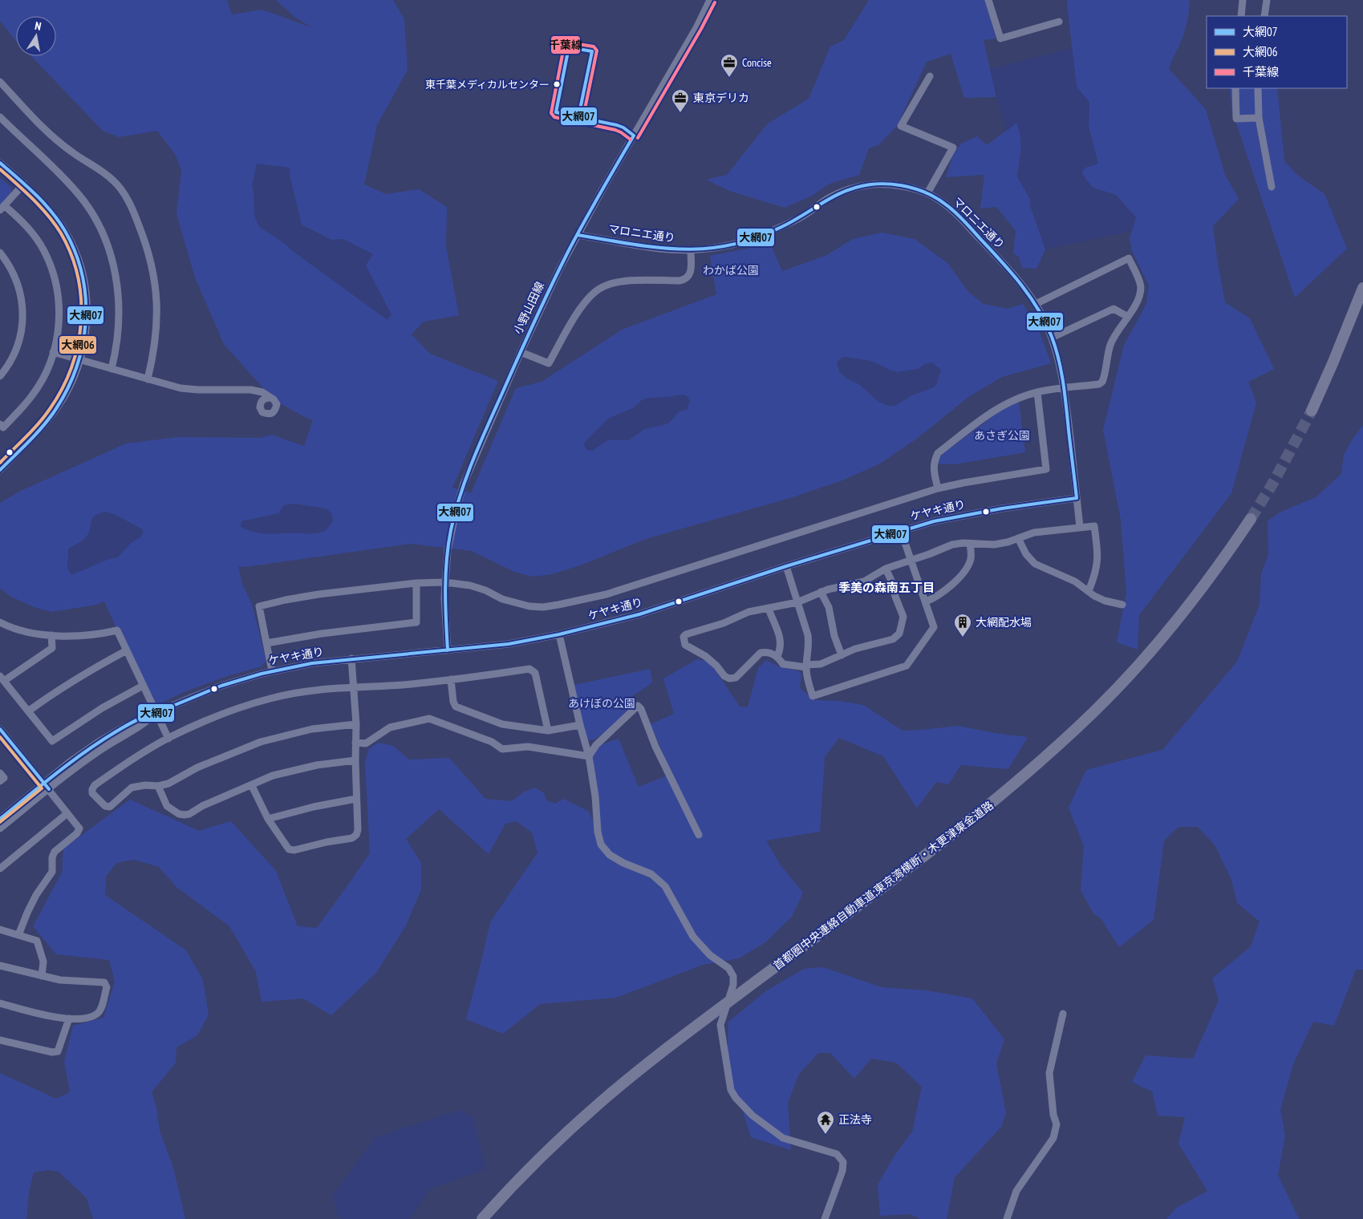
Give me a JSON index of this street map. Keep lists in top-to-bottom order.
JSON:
{
  "streets": {
    "highway": ["首都圏中央連絡自動車道;東京湾横断・木更津東金道路"],
    "street": ["マロニエ通り", "小野山田線", "ケヤキ通り"]
  },
  "crossings": [
    ["マロニエ通り", "小野山田線"],
    ["マロニエ通り", "ケヤキ通り"],
    ["小野山田線", "ケヤキ通り"]
  ],
  "districts": ["季美の森南五丁目"],
  "parks": ["わかば公園", "あさぎ公園", "あけぼの公園"],
  "places": {
    "office": ["Concise", "東京デリカ"],
    "other": ["東千葉メディカルセンター"],
    "building": ["大網配水場"],
    "temple": ["正法寺"]
  },
  "lines": ["transit line 千葉線", "transit line 大網07", "transit line 大網06"],
  "legend": ["大網07", "大網06", "千葉線"],
  "north": "top"
}
